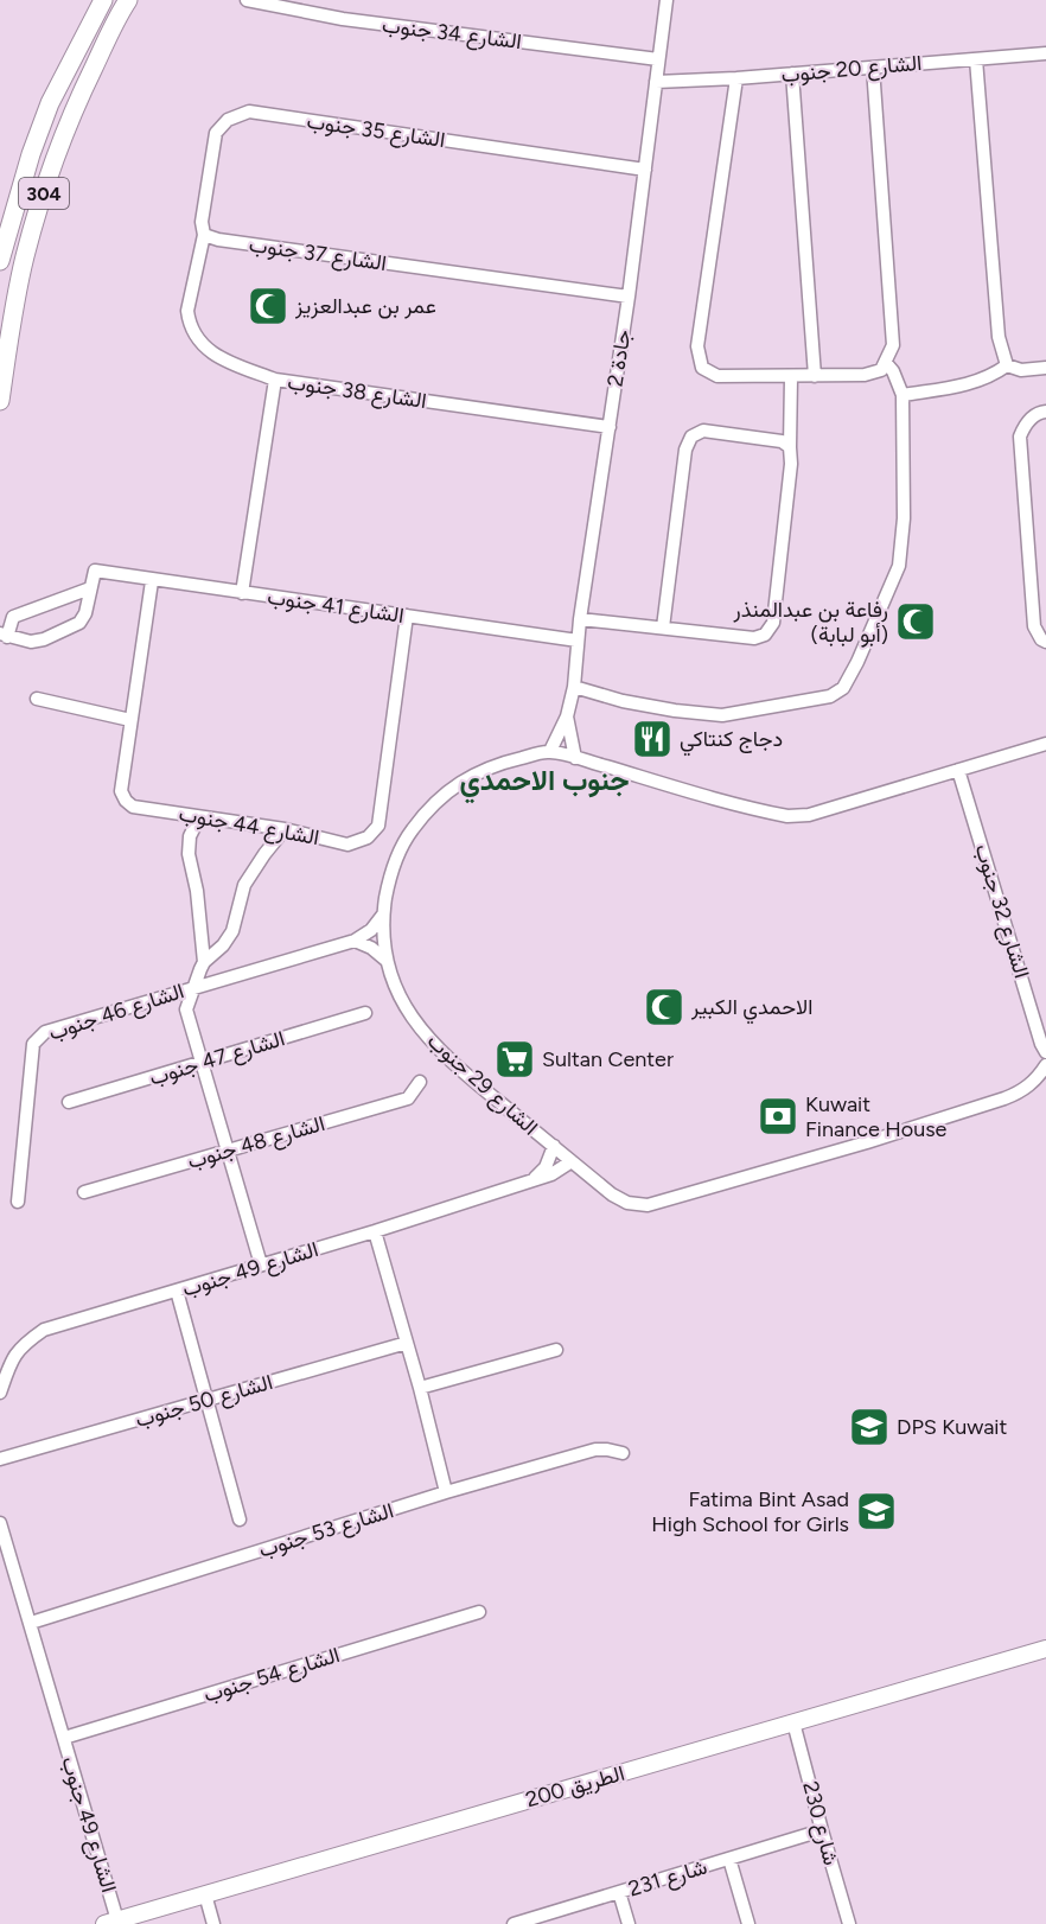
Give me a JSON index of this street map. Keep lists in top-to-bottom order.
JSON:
{
  "streets": {
    "main road": ["304", "الطريق 200"],
    "street": [
      "الشارع 34 جنوب",
      "الشارع 20 جنوب",
      "الشارع 35 جنوب",
      "الشارع 37 جنوب",
      "جادة 2",
      "الشارع 38 جنوب",
      "الشارع 41 جنوب",
      "الشارع 44 جنوب",
      "الشارع 32 جنوب",
      "الشارع 46 جنوب",
      "الشارع 47 جنوب",
      "الشارع 29 جنوب",
      "الشارع 48 جنوب",
      "الشارع 49 جنوب",
      "الشارع 50 جنوب",
      "الشارع 53 جنوب",
      "الشارع 54 جنوب",
      "شارع 230",
      "شارع 231"
    ]
  },
  "crossings": [
    ["الشارع 34 جنوب", "جادة 2"],
    ["الشارع 20 جنوب", "جادة 2"],
    ["الشارع 35 جنوب", "الشارع 37 جنوب"],
    ["الشارع 35 جنوب", "جادة 2"],
    ["الشارع 37 جنوب", "جادة 2"],
    ["جادة 2", "الشارع 38 جنوب"],
    ["جادة 2", "الشارع 41 جنوب"],
    ["جادة 2", "الشارع 29 جنوب"],
    ["الشارع 38 جنوب", "الشارع 41 جنوب"],
    ["الشارع 41 جنوب", "الشارع 44 جنوب"],
    ["الشارع 32 جنوب", "الشارع 29 جنوب"],
    ["الشارع 46 جنوب", "الشارع 29 جنوب"],
    ["الشارع 29 جنوب", "الشارع 49 جنوب"],
    ["الشارع 49 جنوب", "الشارع 53 جنوب"],
    ["الشارع 49 جنوب", "الشارع 54 جنوب"],
    ["الشارع 49 جنوب", "الطريق 200"],
    ["الطريق 200", "شارع 230"],
    ["شارع 230", "شارع 231"]
  ],
  "districts": ["جنوب الاحمدي"],
  "places": {
    "mosque": ["عمر بن عبدالعزيز", "رفاعة بن عبدالمنذر (أبو لبابة)", "الاحمدي الكبير"],
    "restaurant": ["دجاج كنتاكي"],
    "supermarket": ["Sultan Center"],
    "bank": ["Kuwait Finance House"],
    "school or university": ["DPS Kuwait", "Fatima Bint Asad High School for Girls"]
  }
}
